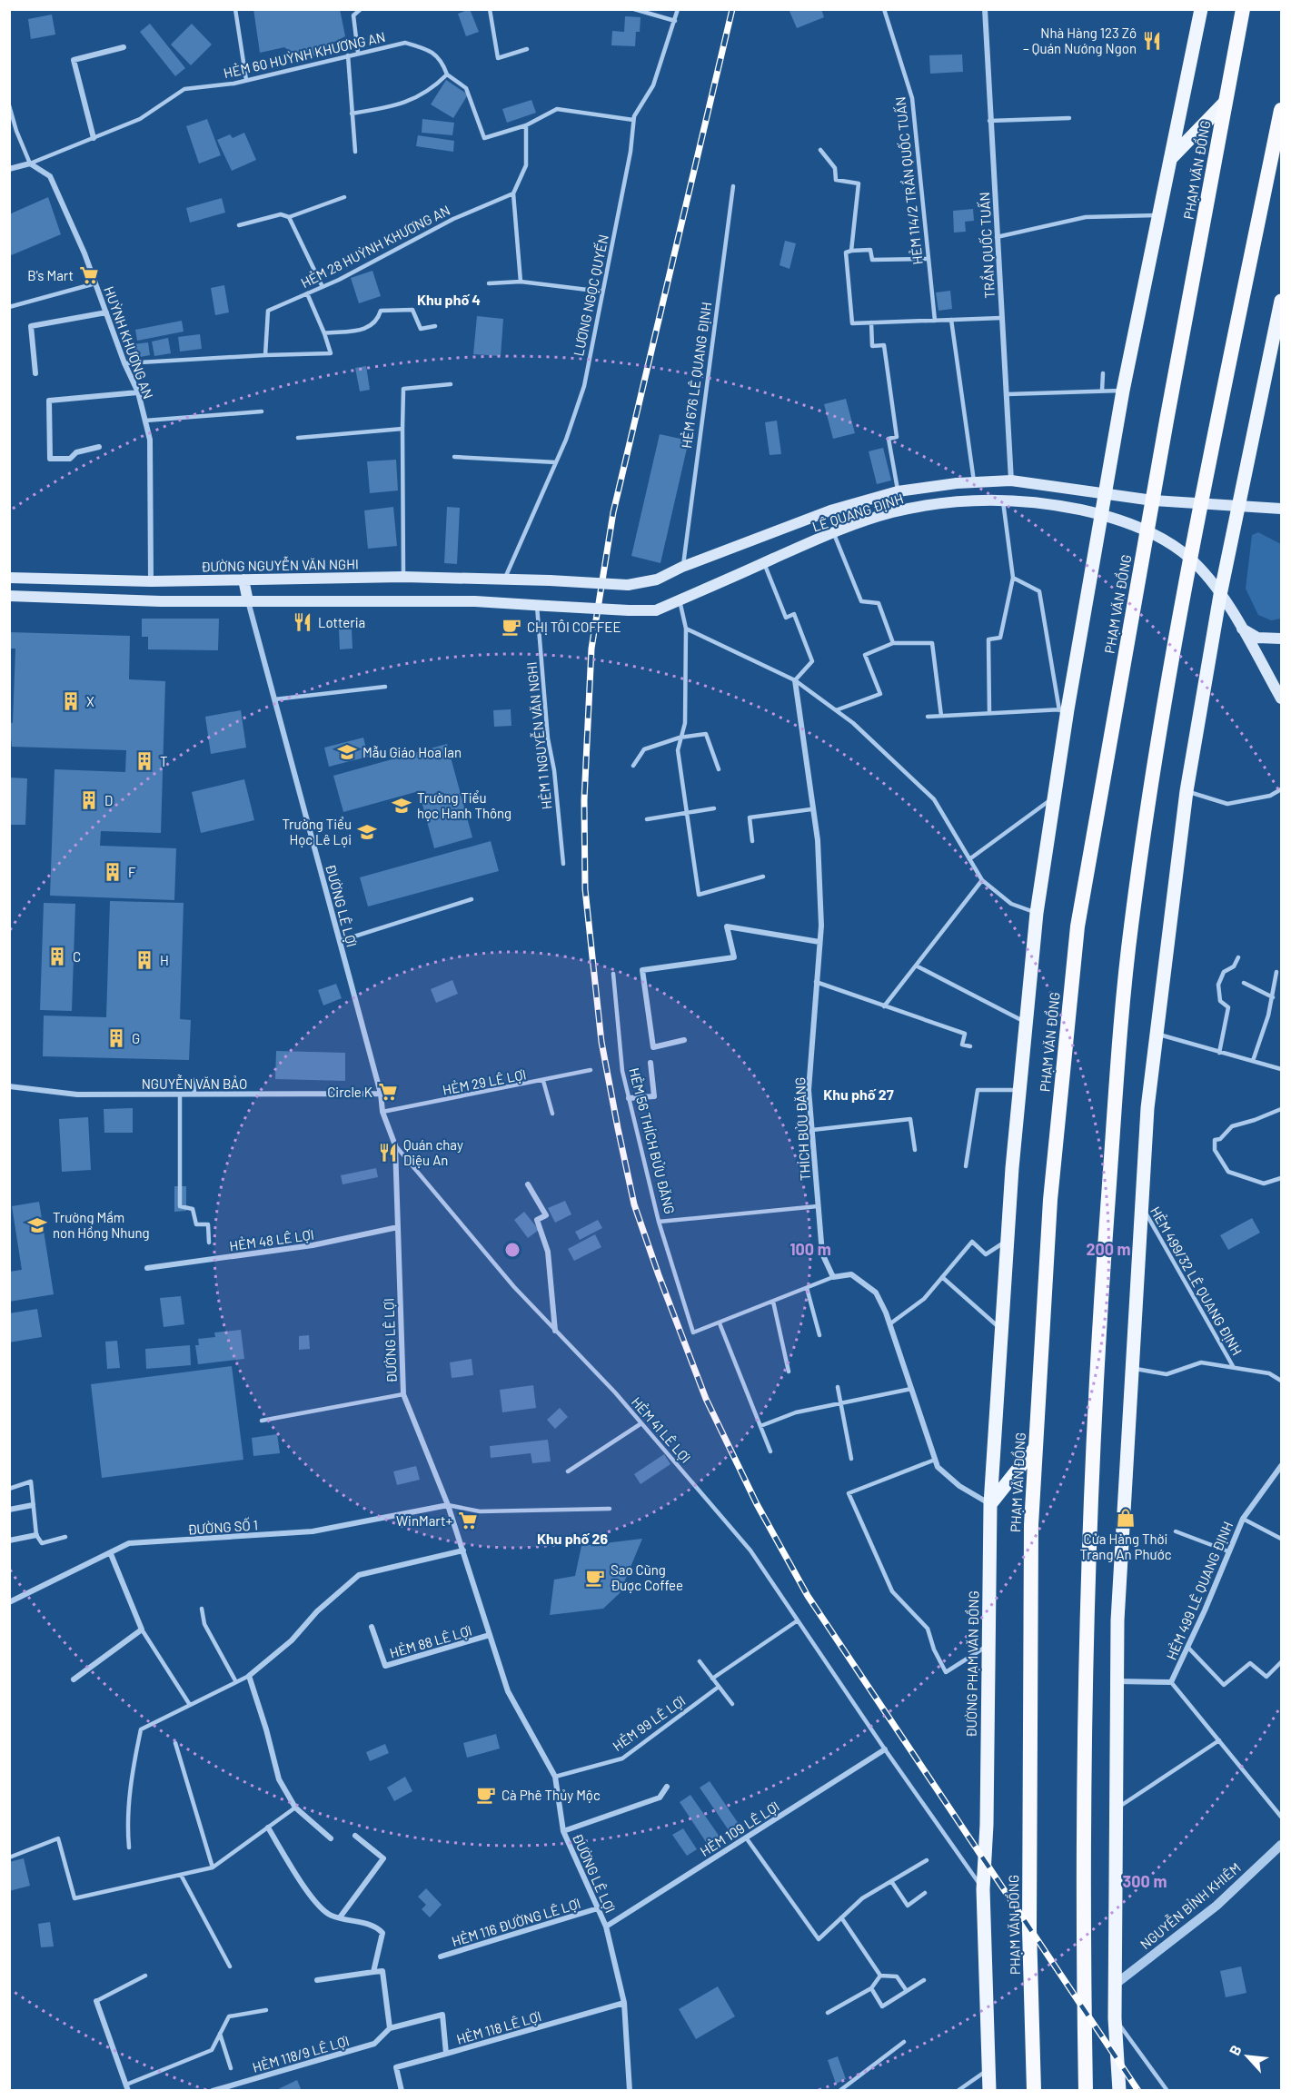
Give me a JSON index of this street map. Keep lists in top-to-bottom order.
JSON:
{
  "streets": {
    "highway": ["PHẠM VĂN ĐỒNG"],
    "main road": ["LÊ QUANG ĐỊNH", "ĐƯỜNG NGUYỄN VĂN NGHI", "ĐƯỜNG PHẠM VĂN ĐỒNG"],
    "street": [
      "TRẦN QUỐC TUẤN",
      "HUỲNH KHƯƠNG AN",
      "ĐƯỜNG LÊ LỢI",
      "NGUYỄN VĂN BẢO",
      "THÍCH BỬU ĐĂNG",
      "HẺM 48 LÊ LỢI",
      "ĐƯỜNG SỐ 1",
      "HẺM 499 LÊ QUANG ĐỊNH",
      "HẺM 88 LÊ LỢI",
      "HẺM 109 LÊ LỢI",
      "NGUYỄN BỈNH KHIÊM",
      "HẺM 116 ĐƯỜNG LÊ LỢI",
      "HẺM 118 LÊ LỢI",
      "HẺM 118/9 LÊ LỢI"
    ],
    "lane": [
      "HẺM 60 HUỲNH KHƯƠNG AN",
      "HẺM 114/2 TRẦN QUỐC TUẤN",
      "HẺM 28 HUỲNH KHƯƠNG AN",
      "LƯƠNG NGỌC QUYẾN",
      "HẺM 676 LÊ QUANG ĐỊNH",
      "HẺM 1 NGUYỄN VĂN NGHI",
      "HẺM 29 LÊ LỢI",
      "HẺM 56 THÍCH BỬU ĐĂNG",
      "HẺM 499/32 LÊ QUANG ĐỊNH",
      "HẺM 41 LÊ LỢI",
      "HẺM 99 LÊ LỢI"
    ]
  },
  "crossings": [
    ["HẺM 60 HUỲNH KHƯƠNG AN", "HUỲNH KHƯƠNG AN"],
    ["PHẠM VĂN ĐỒNG", "LÊ QUANG ĐỊNH"],
    ["PHẠM VĂN ĐỒNG", "ĐƯỜNG PHẠM VĂN ĐỒNG"],
    ["TRẦN QUỐC TUẤN", "LÊ QUANG ĐỊNH"],
    ["LƯƠNG NGỌC QUYẾN", "ĐƯỜNG NGUYỄN VĂN NGHI"],
    ["HUỲNH KHƯƠNG AN", "ĐƯỜNG NGUYỄN VĂN NGHI"],
    ["HẺM 676 LÊ QUANG ĐỊNH", "LÊ QUANG ĐỊNH"],
    ["LÊ QUANG ĐỊNH", "ĐƯỜNG NGUYỄN VĂN NGHI"],
    ["LÊ QUANG ĐỊNH", "HẺM 1 NGUYỄN VĂN NGHI"],
    ["ĐƯỜNG LÊ LỢI", "HẺM 29 LÊ LỢI"],
    ["ĐƯỜNG LÊ LỢI", "NGUYỄN VĂN BẢO"],
    ["ĐƯỜNG LÊ LỢI", "HẺM 48 LÊ LỢI"],
    ["ĐƯỜNG LÊ LỢI", "HẺM 41 LÊ LỢI"],
    ["ĐƯỜNG LÊ LỢI", "ĐƯỜNG SỐ 1"],
    ["ĐƯỜNG LÊ LỢI", "HẺM 88 LÊ LỢI"],
    ["ĐƯỜNG LÊ LỢI", "HẺM 99 LÊ LỢI"],
    ["ĐƯỜNG LÊ LỢI", "HẺM 109 LÊ LỢI"],
    ["ĐƯỜNG LÊ LỢI", "HẺM 116 ĐƯỜNG LÊ LỢI"],
    ["ĐƯỜNG LÊ LỢI", "HẺM 118 LÊ LỢI"],
    ["THÍCH BỬU ĐĂNG", "HẺM 56 THÍCH BỬU ĐĂNG"],
    ["HẺM 41 LÊ LỢI", "ĐƯỜNG PHẠM VĂN ĐỒNG"],
    ["HẺM 41 LÊ LỢI", "HẺM 109 LÊ LỢI"],
    ["HẺM 118 LÊ LỢI", "HẺM 118/9 LÊ LỢI"]
  ],
  "districts": ["Khu phố 4", "Khu phố 27", "Khu phố 26"],
  "places": {
    "restaurant": ["Nhà Hàng 123 Zô – Quán Nướng Ngon", "Lotteria", "Quán chay Diệu An"],
    "supermarket": ["B's Mart", "Circle K", "WinMart+"],
    "cafe": ["CHỊ TÔI COFFEE", "Sao Cũng Được Coffee", "Cà Phê Thủy Mộc"],
    "building": [
      "X",
      "T",
      "D",
      "F",
      "C",
      "H",
      "G"
    ],
    "school or university": [
      "Mẫu Giáo Hoa lan",
      "Trường Tiểu học Hanh Thông",
      "Trường Tiểu Học Lê Lợi",
      "Trường Mầm non Hồng Nhung"
    ],
    "shop": ["Cửa Hàng Thời Trang An Phước"]
  },
  "north": "top left",
  "rings": ["100 m", "200 m", "300 m"]
}
